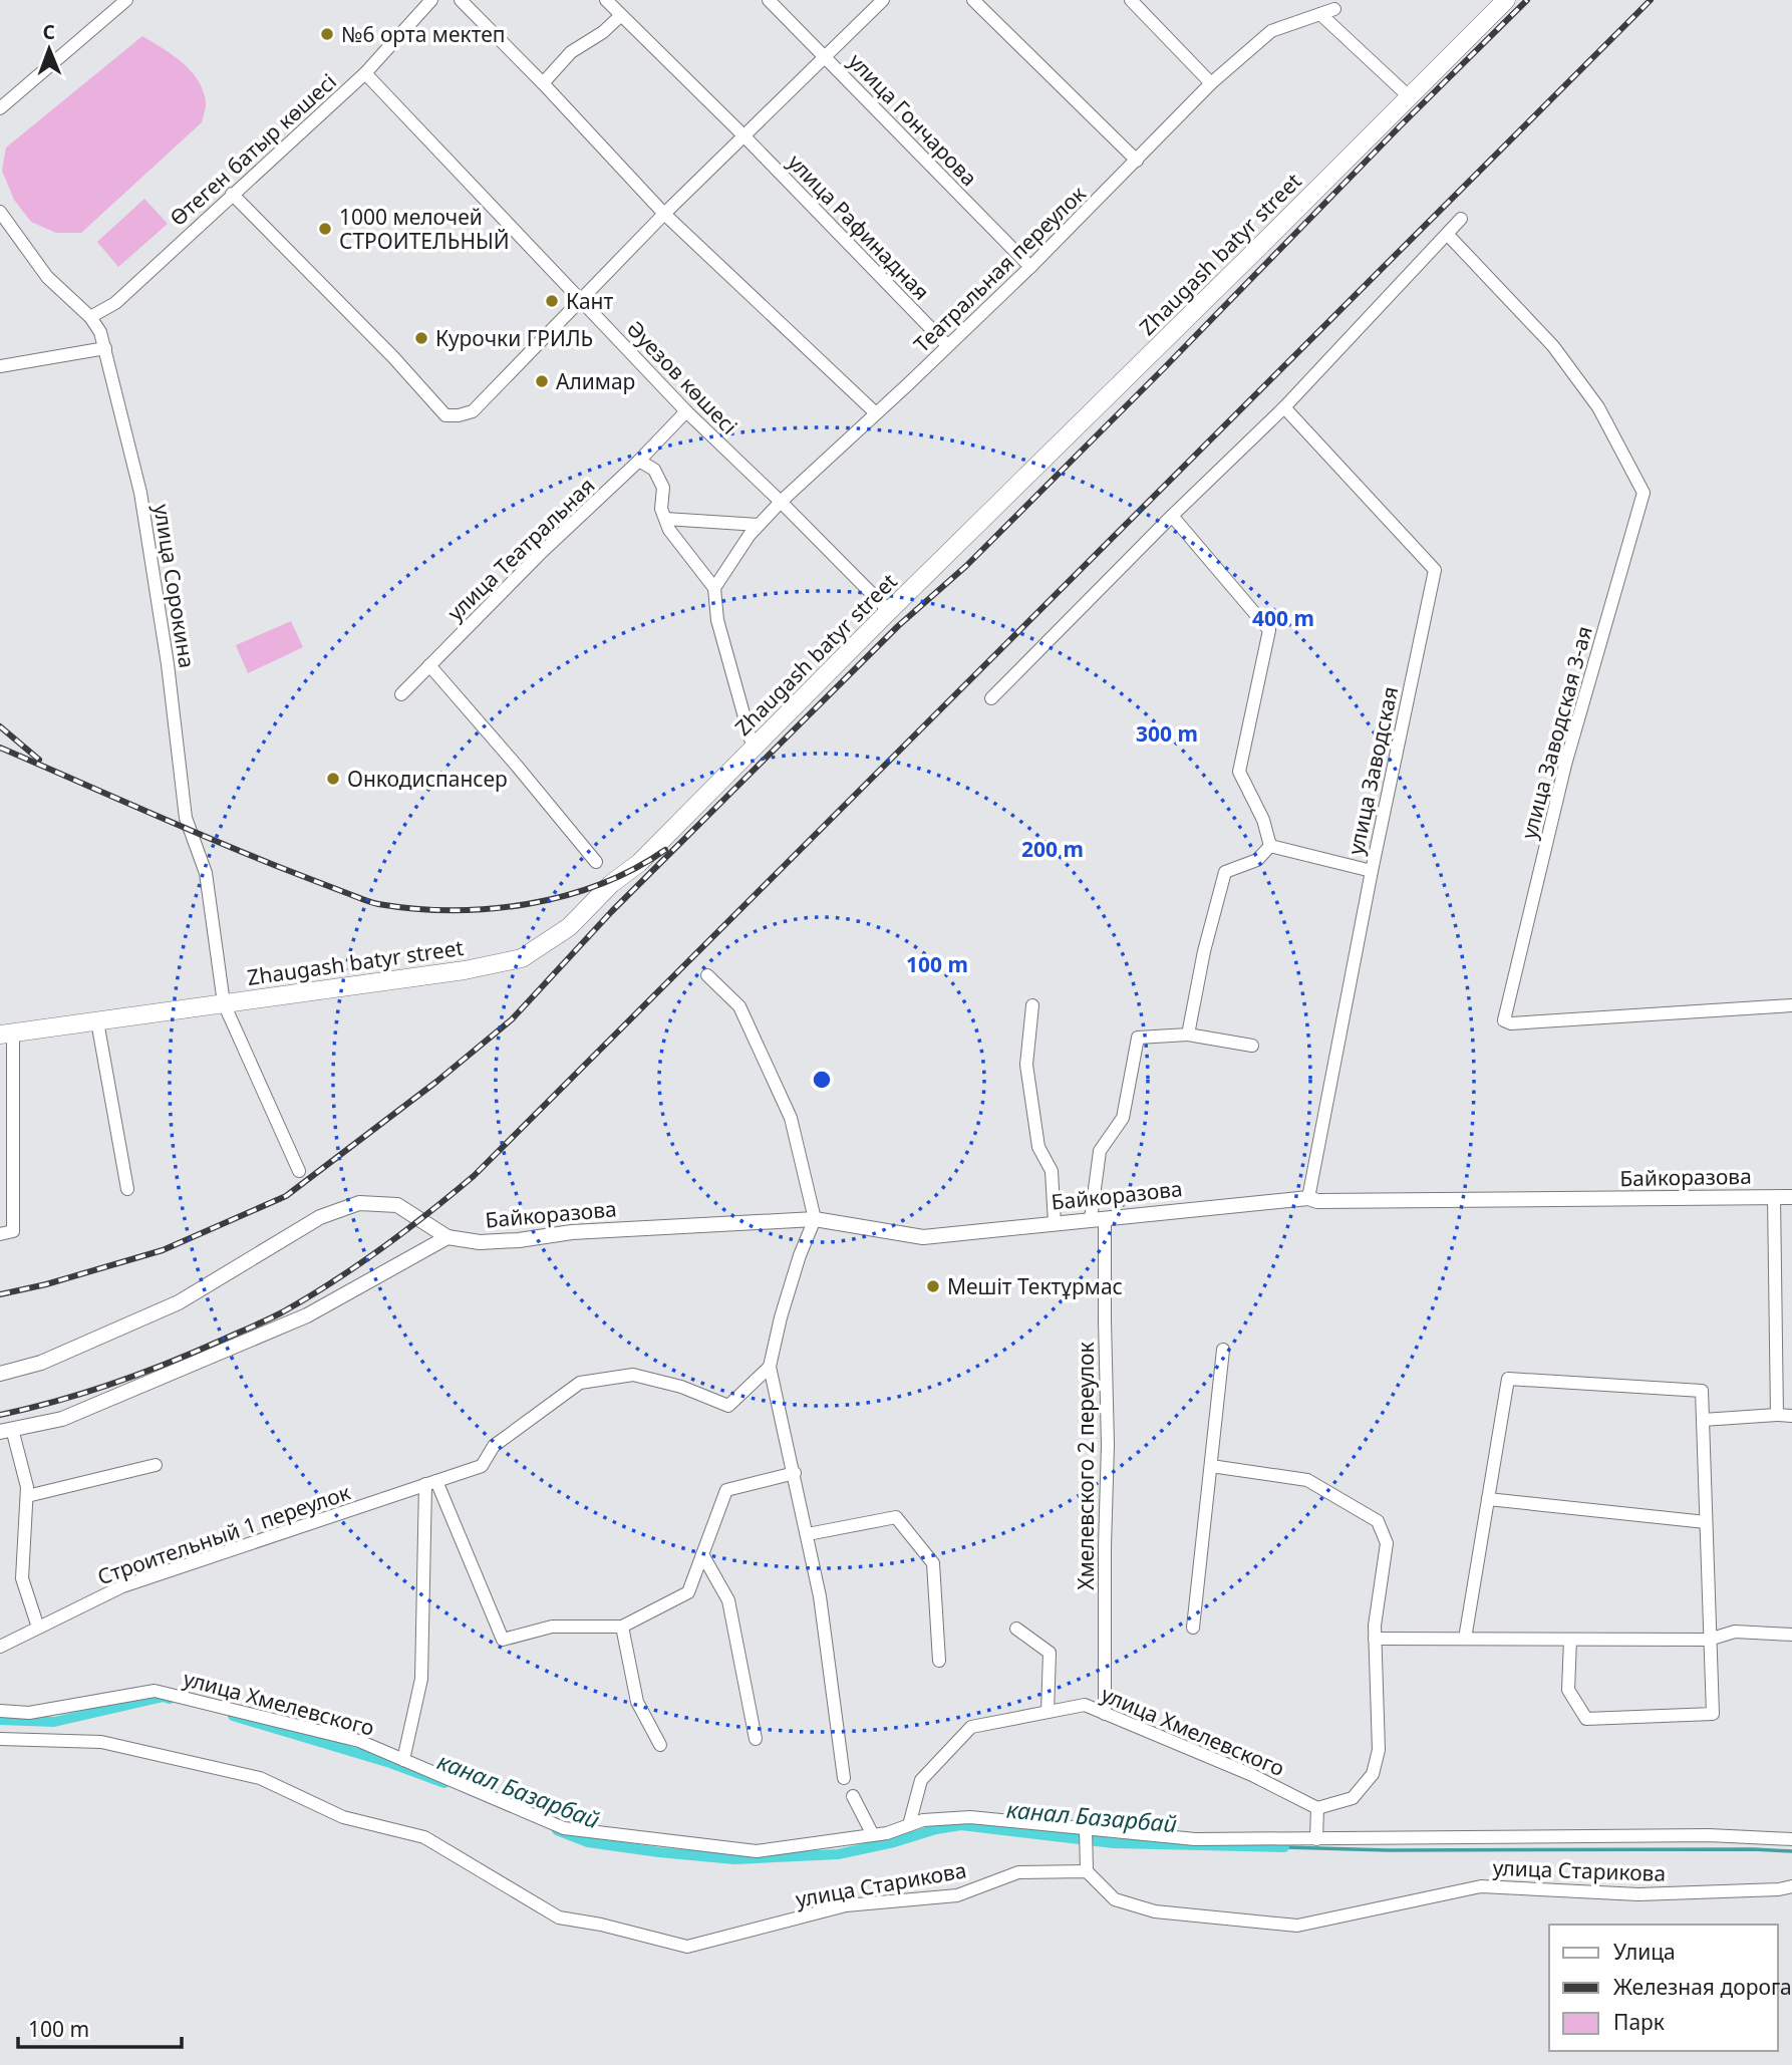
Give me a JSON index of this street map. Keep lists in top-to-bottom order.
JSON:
{
  "streets": {
    "main road": ["Zhaugash batyr street"],
    "street": [
      "улица Гончарова",
      "Өтеген батыр көшесі",
      "улица Рафинадная",
      "Театральная переулок",
      "Әуезов көшесі",
      "улица Театральная",
      "улица Сорокина",
      "улица Заводская 3-ая",
      "улица Заводская",
      "Байкоразова",
      "Хмелевского 2 переулок",
      "Строительный 1 переулок",
      "улица Хмелевского",
      "улица Старикова"
    ]
  },
  "crossings": [
    ["улица Гончарова", "Театральная переулок"],
    ["Өтеген батыр көшесі", "Әуезов көшесі"],
    ["Өтеген батыр көшесі", "улица Сорокина"],
    ["улица Рафинадная", "Театральная переулок"],
    ["Zhaugash batyr street", "Әуезов көшесі"],
    ["Zhaugash batyr street", "улица Сорокина"],
    ["Театральная переулок", "Әуезов көшесі"],
    ["Әуезов көшесі", "улица Театральная"],
    ["улица Заводская", "Байкоразова"],
    ["Байкоразова", "Хмелевского 2 переулок"],
    ["Хмелевского 2 переулок", "улица Хмелевского"]
  ],
  "water": ["канал Базарбай"],
  "places": [
    "№6 орта мектеп",
    "1000 мелочей СТРОИТЕЛЬНЫЙ",
    "Кант",
    "Курочки ГРИЛЬ",
    "Алимар",
    "Онкодиспансер",
    "Мешіт Тектұрмас"
  ],
  "legend": ["Улица", "Железная дорога", "Парк"],
  "scale_bar": "100 m",
  "north": "top",
  "rings": [
    "400 m",
    "300 m",
    "200 m",
    "100 m"
  ]
}
